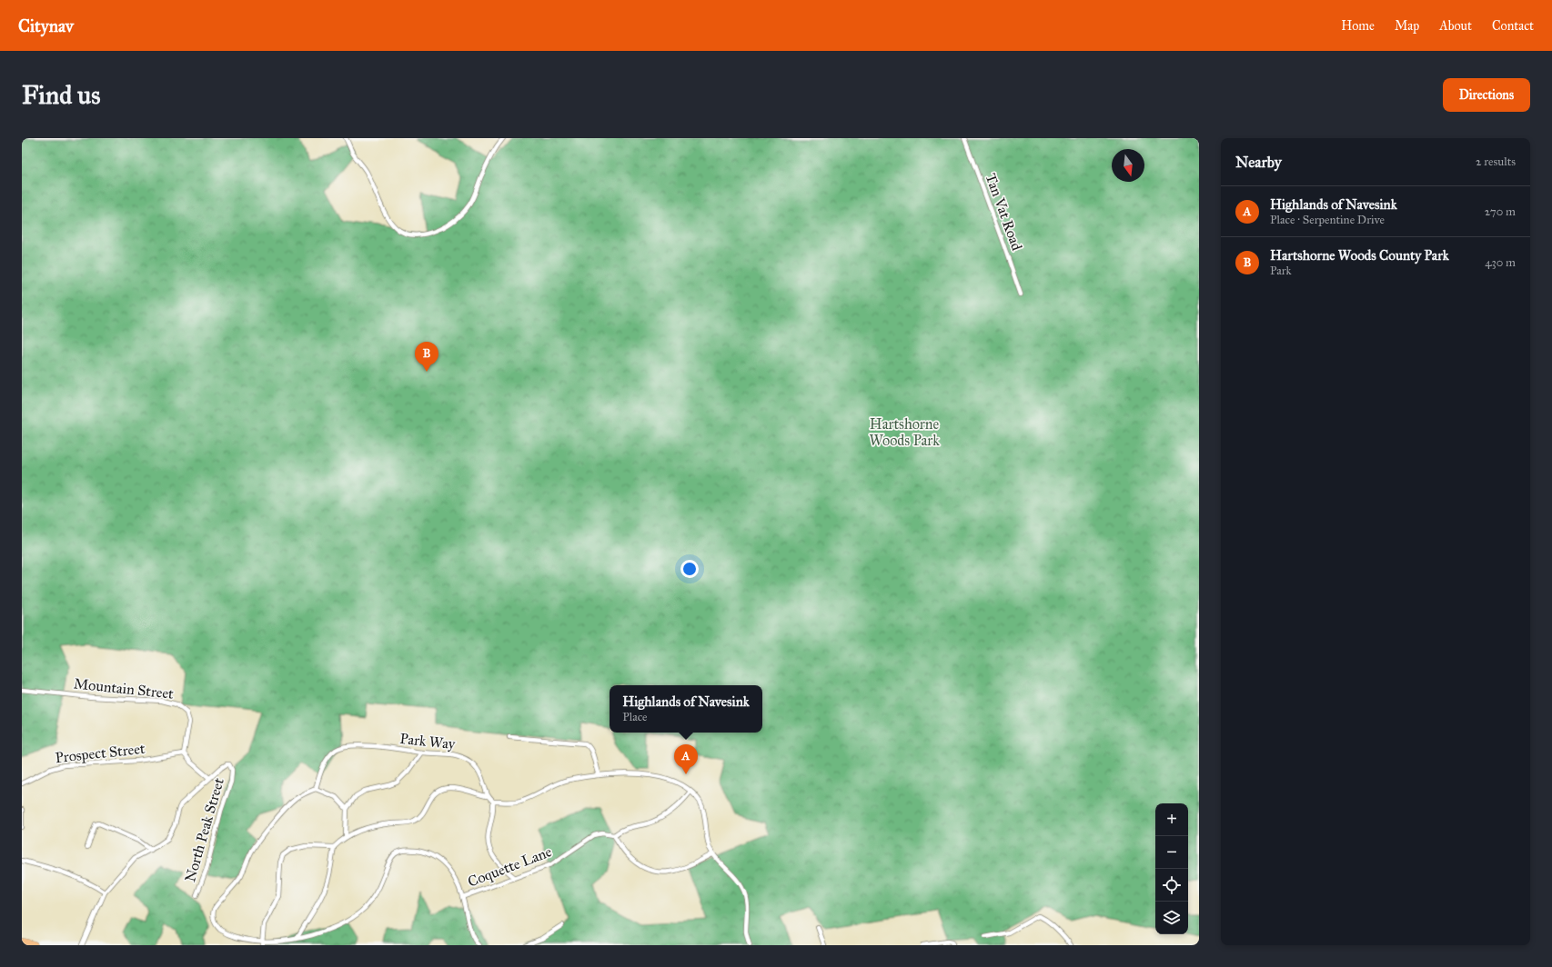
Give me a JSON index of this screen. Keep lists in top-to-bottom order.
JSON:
{
  "streets": {
    "street": [
      "Tan Vat Road",
      "Mountain Street",
      "Park Way",
      "Prospect Street",
      "North Peak Street",
      "Coquette Lane"
    ]
  },
  "crossings": [
    ["Mountain Street", "Prospect Street"]
  ],
  "parks": ["Hartshorne Woods Park"],
  "north": "bottom",
  "page": {
    "header": "Citynav",
    "nav": [
      "Home",
      "Map",
      "About",
      "Contact"
    ],
    "buttons": "Directions",
    "title": "Find us",
    "heading": ["Nearby", "2 results"],
    "list": [
      {
        "mark": "A",
        "name": "Highlands of Navesink",
        "note": "Place · Serpentine Drive",
        "value": "270 m"
      },
      {
        "mark": "B",
        "name": "Hartshorne Woods County Park",
        "note": "Park",
        "value": "430 m"
      }
    ],
    "pins": ["B", "A"],
    "popup": ["Highlands of Navesink", "Place"],
    "map_buttons": ["+", "−"]
  }
}
